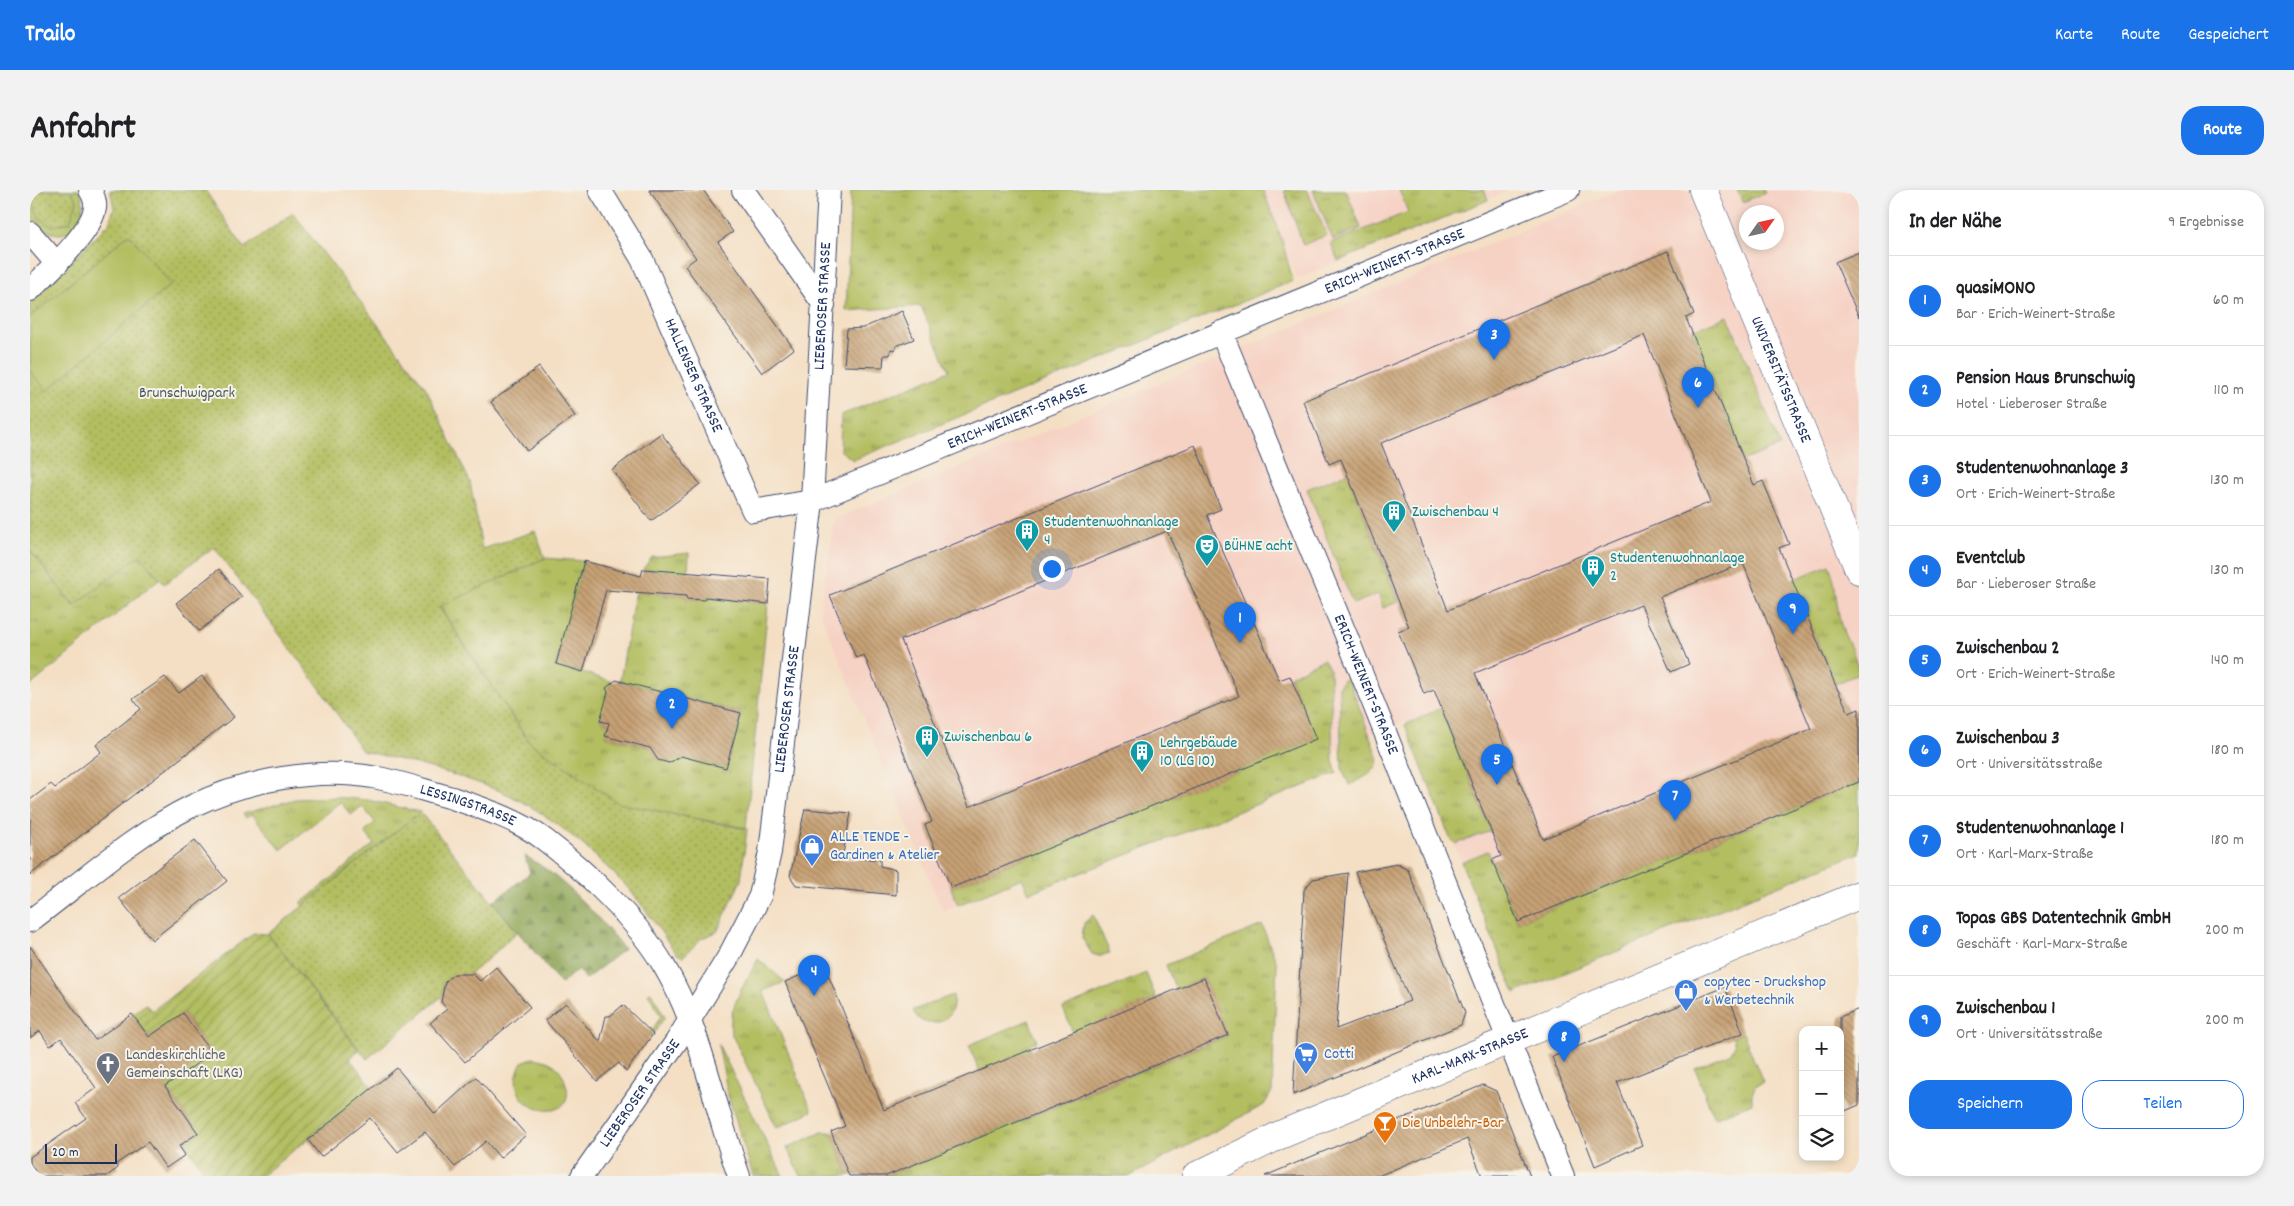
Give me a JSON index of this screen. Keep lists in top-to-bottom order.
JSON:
{
  "streets": {
    "street": [
      "ERICH-WEINERT-STRASSE",
      "LIEBEROSER STRASSE",
      "HALLENSER STRASSE",
      "UNIVERSITÄTSSTRASSE",
      "LESSINGSTRASSE",
      "KARL-MARX-STRASSE"
    ]
  },
  "crossings": [
    ["ERICH-WEINERT-STRASSE", "LIEBEROSER STRASSE"],
    ["ERICH-WEINERT-STRASSE", "HALLENSER STRASSE"],
    ["ERICH-WEINERT-STRASSE", "KARL-MARX-STRASSE"],
    ["LIEBEROSER STRASSE", "HALLENSER STRASSE"],
    ["LIEBEROSER STRASSE", "LESSINGSTRASSE"]
  ],
  "parks": ["Brunschwigpark"],
  "places": {
    "building": [
      "Zwischenbau 4",
      "Studentenwohnanlage 4",
      "Studentenwohnanlage 2",
      "Zwischenbau 6",
      "Lehrgebäude 10 (LG 10)"
    ],
    "theatre": ["BÜHNE acht"],
    "shop": ["ALLE TENDE - Gardinen & Atelier", "copytec - Druckshop & Werbetechnik"],
    "supermarket": ["Cotti"],
    "church": ["Landeskirchliche Gemeinschaft (LKG)"],
    "bar": ["Die Unbelehr-Bar"]
  },
  "scale_bar": "20 m",
  "north": "top right",
  "page": {
    "header": "Trailo",
    "nav": ["Karte", "Route", "Gespeichert"],
    "title": "Anfahrt",
    "buttons": [
      "Route",
      ["Speichern", "Teilen"]
    ],
    "heading": ["In der Nähe", "9 Ergebnisse"],
    "list": [
      {
        "mark": "1",
        "name": "quasiMONO",
        "note": "Bar · Erich-Weinert-Straße",
        "value": "60 m"
      },
      {
        "mark": "2",
        "name": "Pension Haus Brunschwig",
        "note": "Hotel · Lieberoser Straße",
        "value": "110 m"
      },
      {
        "mark": "3",
        "name": "Studentenwohnanlage 3",
        "note": "Ort · Erich-Weinert-Straße",
        "value": "130 m"
      },
      {
        "mark": "4",
        "name": "Eventclub",
        "note": "Bar · Lieberoser Straße",
        "value": "130 m"
      },
      {
        "mark": "5",
        "name": "Zwischenbau 2",
        "note": "Ort · Erich-Weinert-Straße",
        "value": "140 m"
      },
      {
        "mark": "6",
        "name": "Zwischenbau 3",
        "note": "Ort · Universitätsstraße",
        "value": "180 m"
      },
      {
        "mark": "7",
        "name": "Studentenwohnanlage 1",
        "note": "Ort · Karl-Marx-Straße",
        "value": "180 m"
      },
      {
        "mark": "8",
        "name": "Topas GBS Datentechnik GmbH",
        "note": "Geschäft · Karl-Marx-Straße",
        "value": "200 m"
      },
      {
        "mark": "9",
        "name": "Zwischenbau 1",
        "note": "Ort · Universitätsstraße",
        "value": "200 m"
      }
    ],
    "pins": [
      "3",
      "6",
      "9",
      "1",
      "2",
      "5",
      "7",
      "4",
      "8"
    ],
    "map_buttons": ["+", "−"],
    "scale": "20 m"
  }
}
